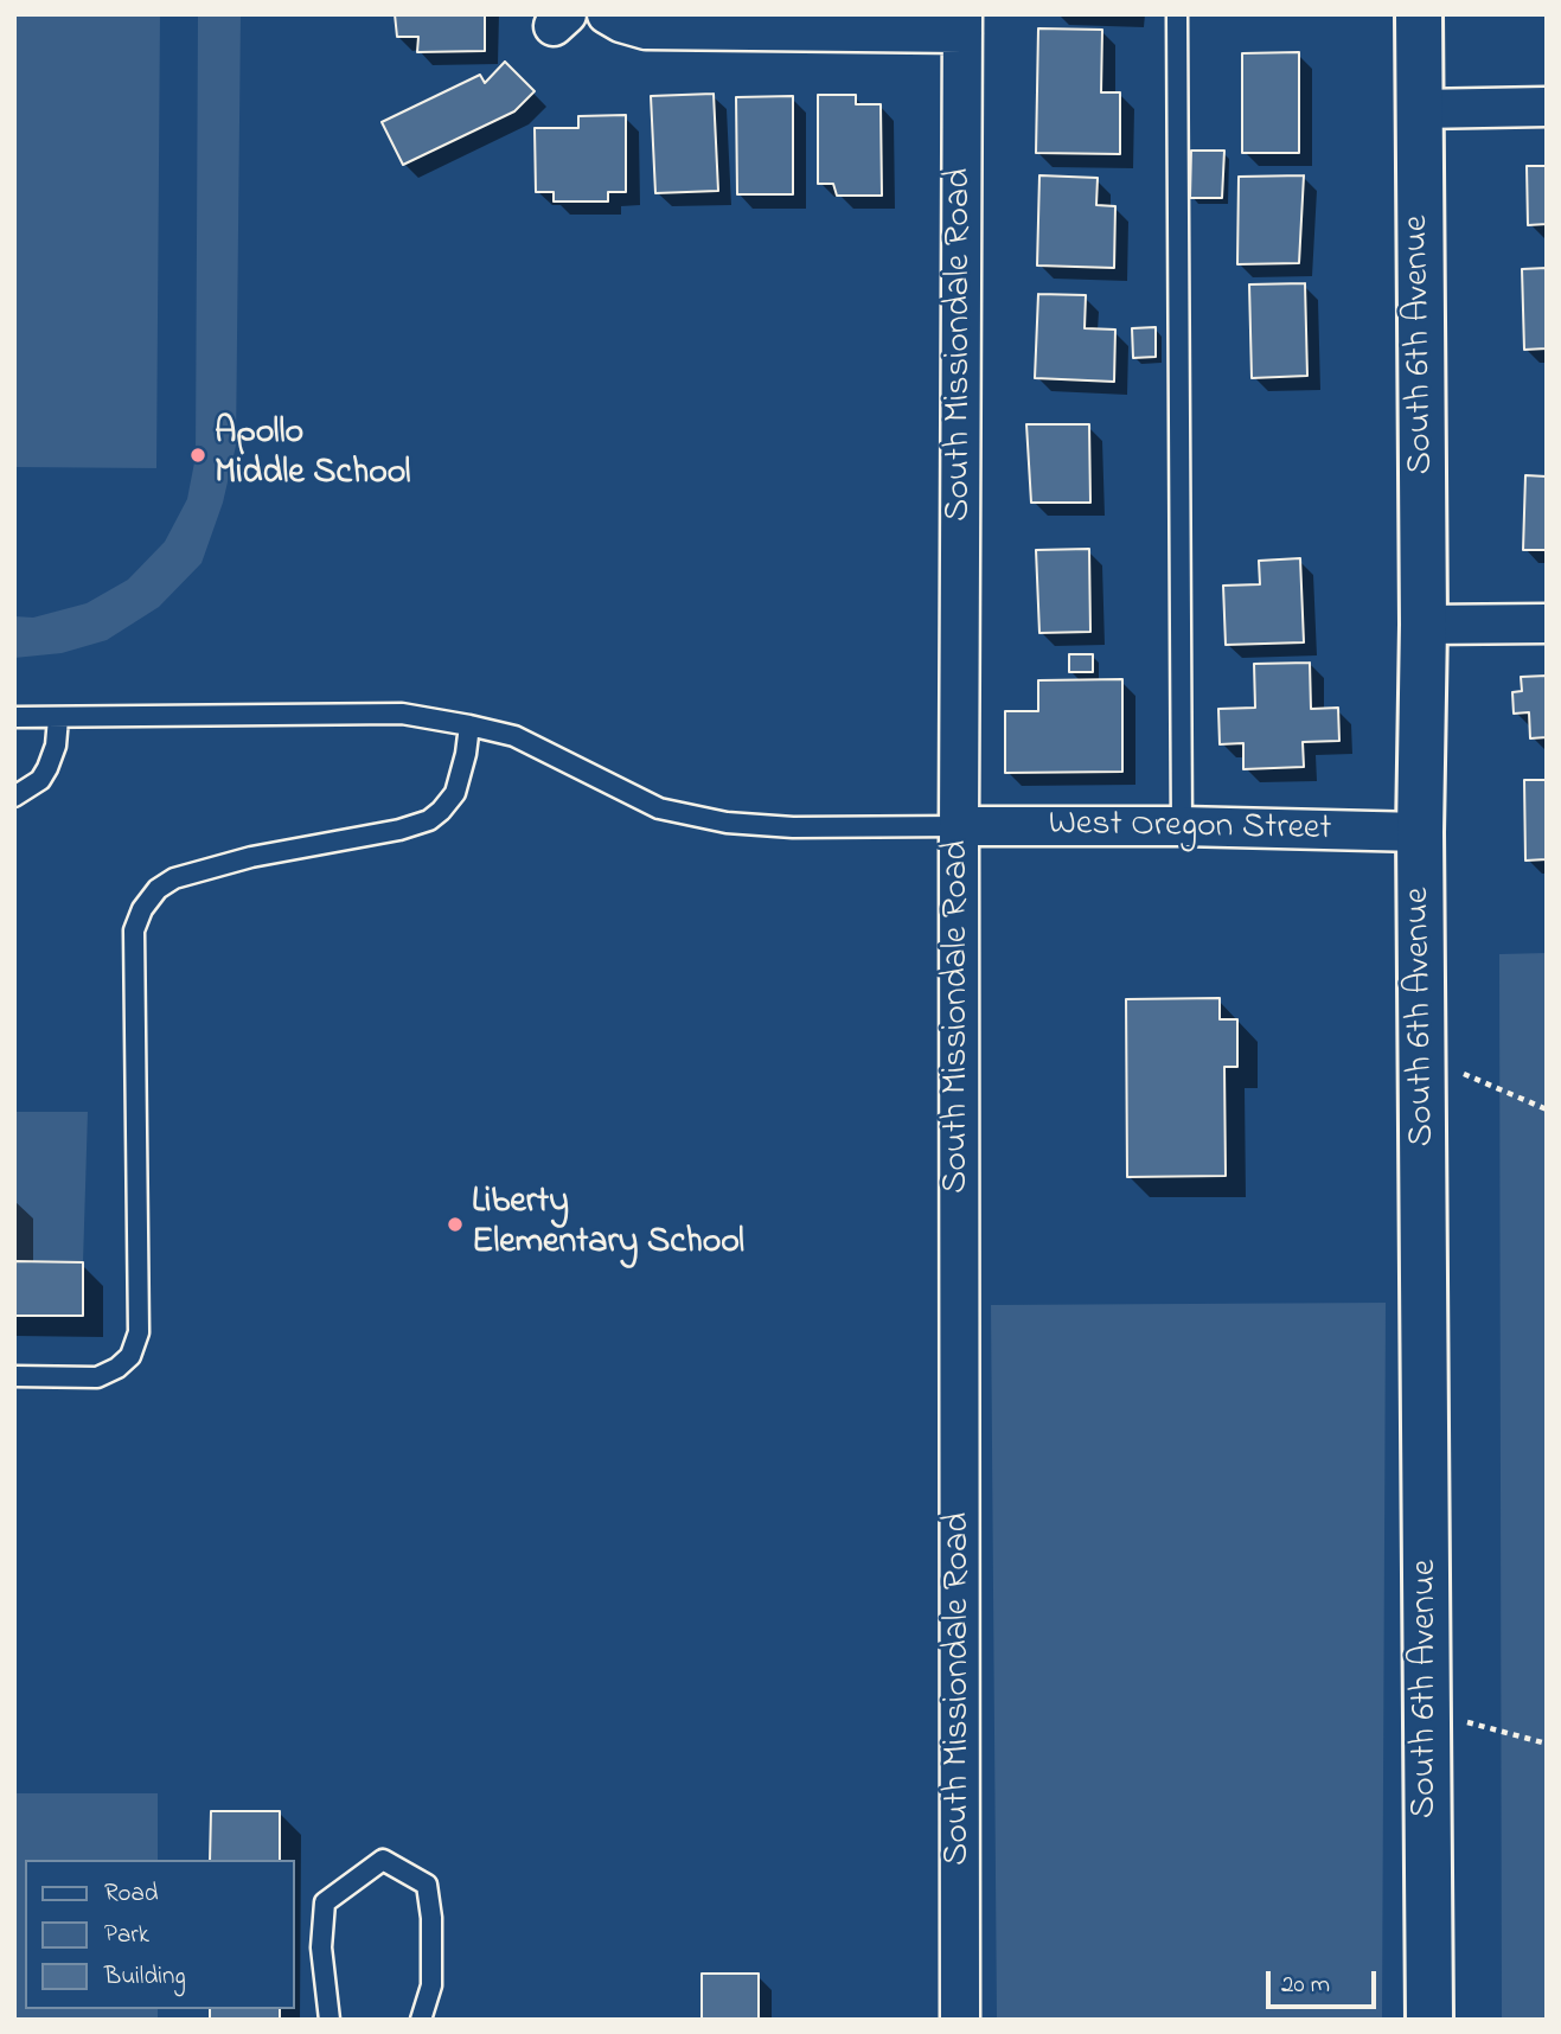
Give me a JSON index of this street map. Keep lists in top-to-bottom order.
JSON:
{
  "streets": {
    "street": ["South Missiondale Road", "South 6th Avenue", "West Oregon Street"]
  },
  "crossings": [
    ["South Missiondale Road", "West Oregon Street"],
    ["South 6th Avenue", "West Oregon Street"]
  ],
  "places": ["Apollo Middle School", "Liberty Elementary School"],
  "legend": ["Road", "Park", "Building"],
  "scale_bar": "20 m"
}
